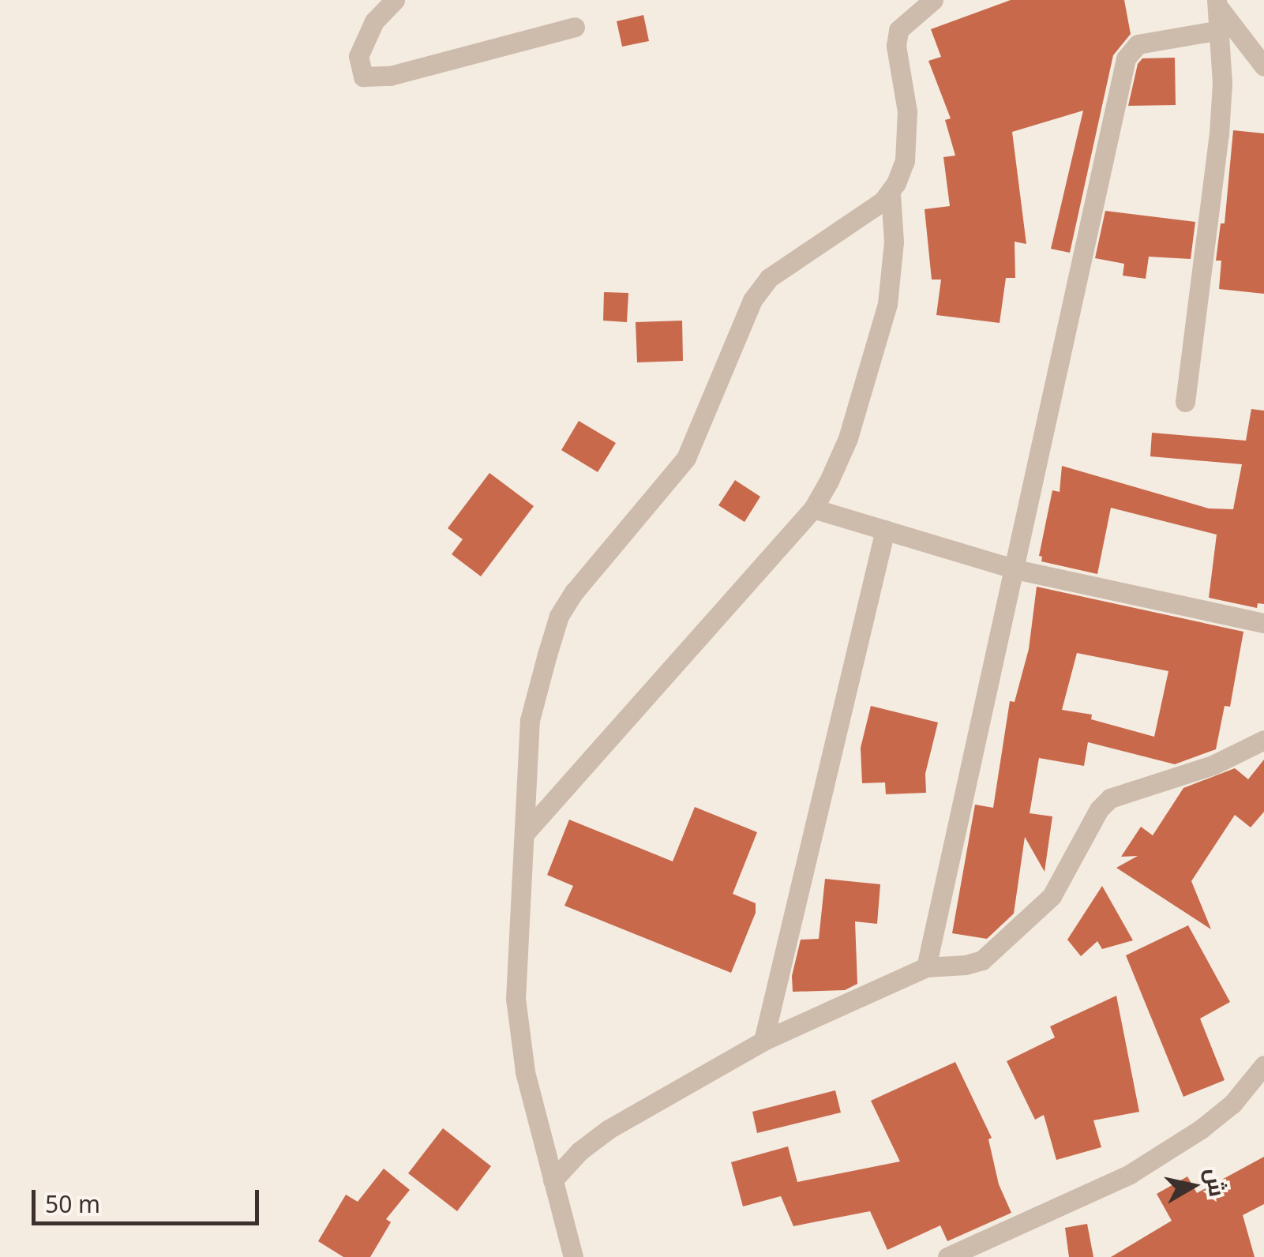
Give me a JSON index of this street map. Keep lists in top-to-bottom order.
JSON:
{
  "scale_bar": "50 m",
  "north": "right"
}
